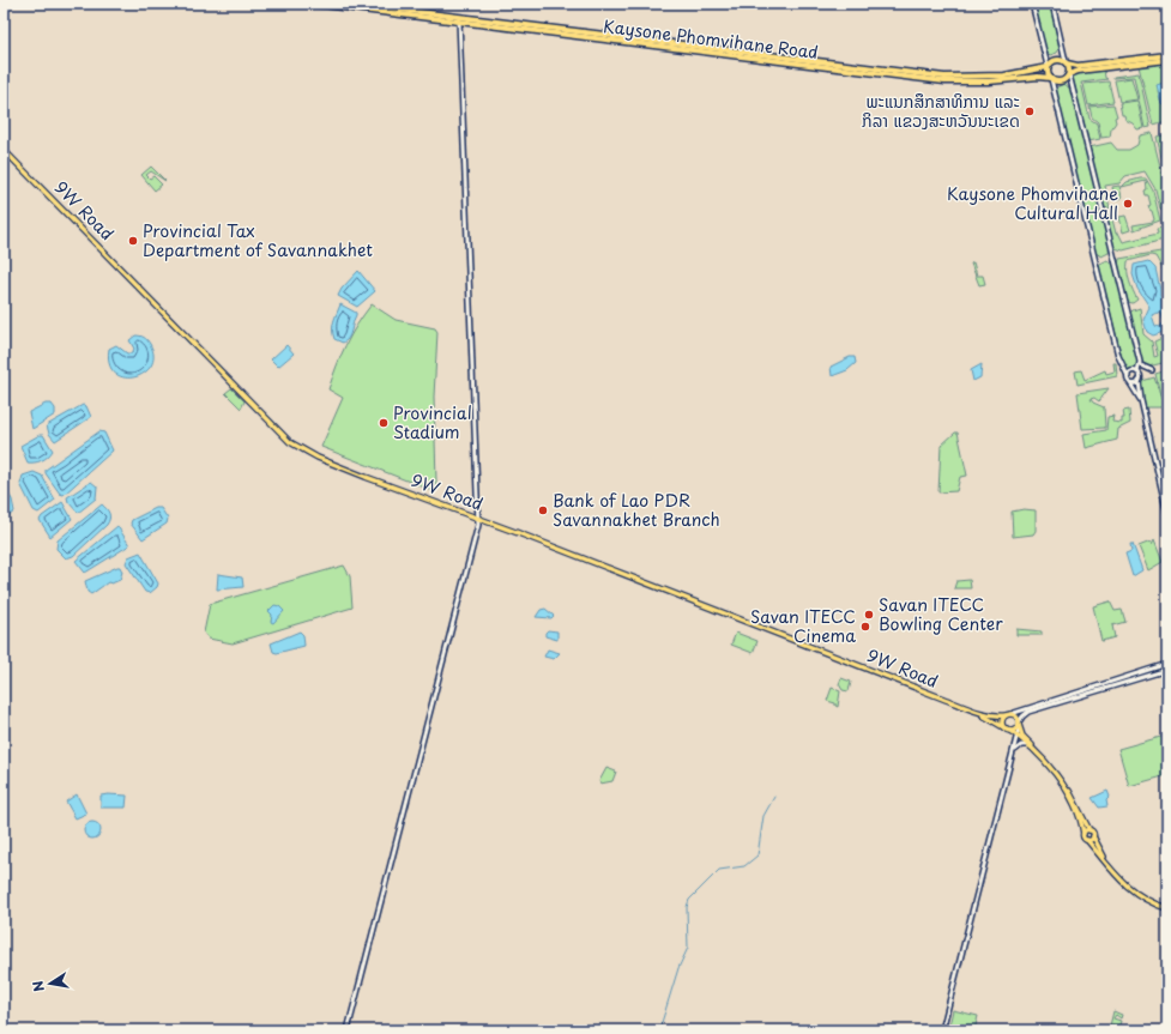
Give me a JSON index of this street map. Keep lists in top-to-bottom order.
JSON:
{
  "streets": {
    "highway": ["Kaysone Phomvihane Road"],
    "main road": ["9W Road"]
  },
  "places": [
    "ພະແນກສຶກສາທິການ ແລະ ກິລາ ແຂວງສະຫວັນນະເຂດ",
    "Kaysone Phomvihane Cultural Hall",
    "Provincial Tax Department of Savannakhet",
    "Provincial Stadium",
    "Bank of Lao PDR Savannakhet Branch",
    "Savan ITECC Bowling Center",
    "Savan ITECC Cinema"
  ],
  "north": "left"
}
